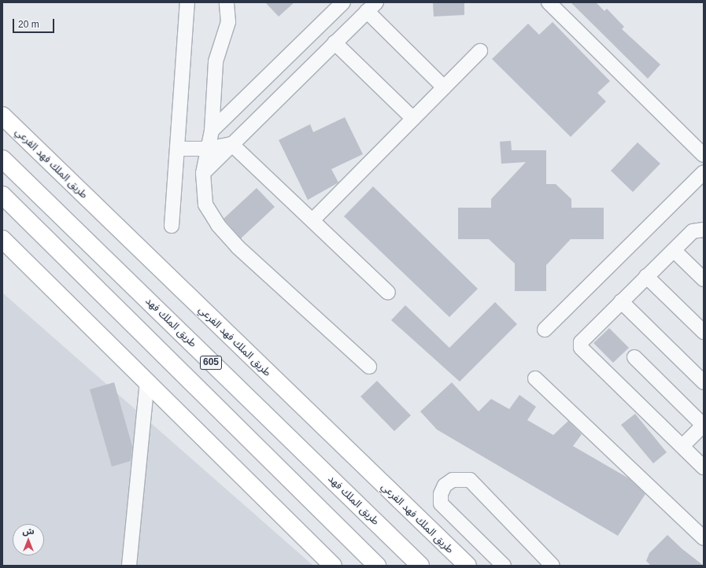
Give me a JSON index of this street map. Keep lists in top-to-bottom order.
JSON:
{
  "streets": {
    "main road": ["طريق الملك فهد الفرعي", "طريق الملك فهد", "605"]
  },
  "scale_bar": "20 m",
  "north": "top"
}
